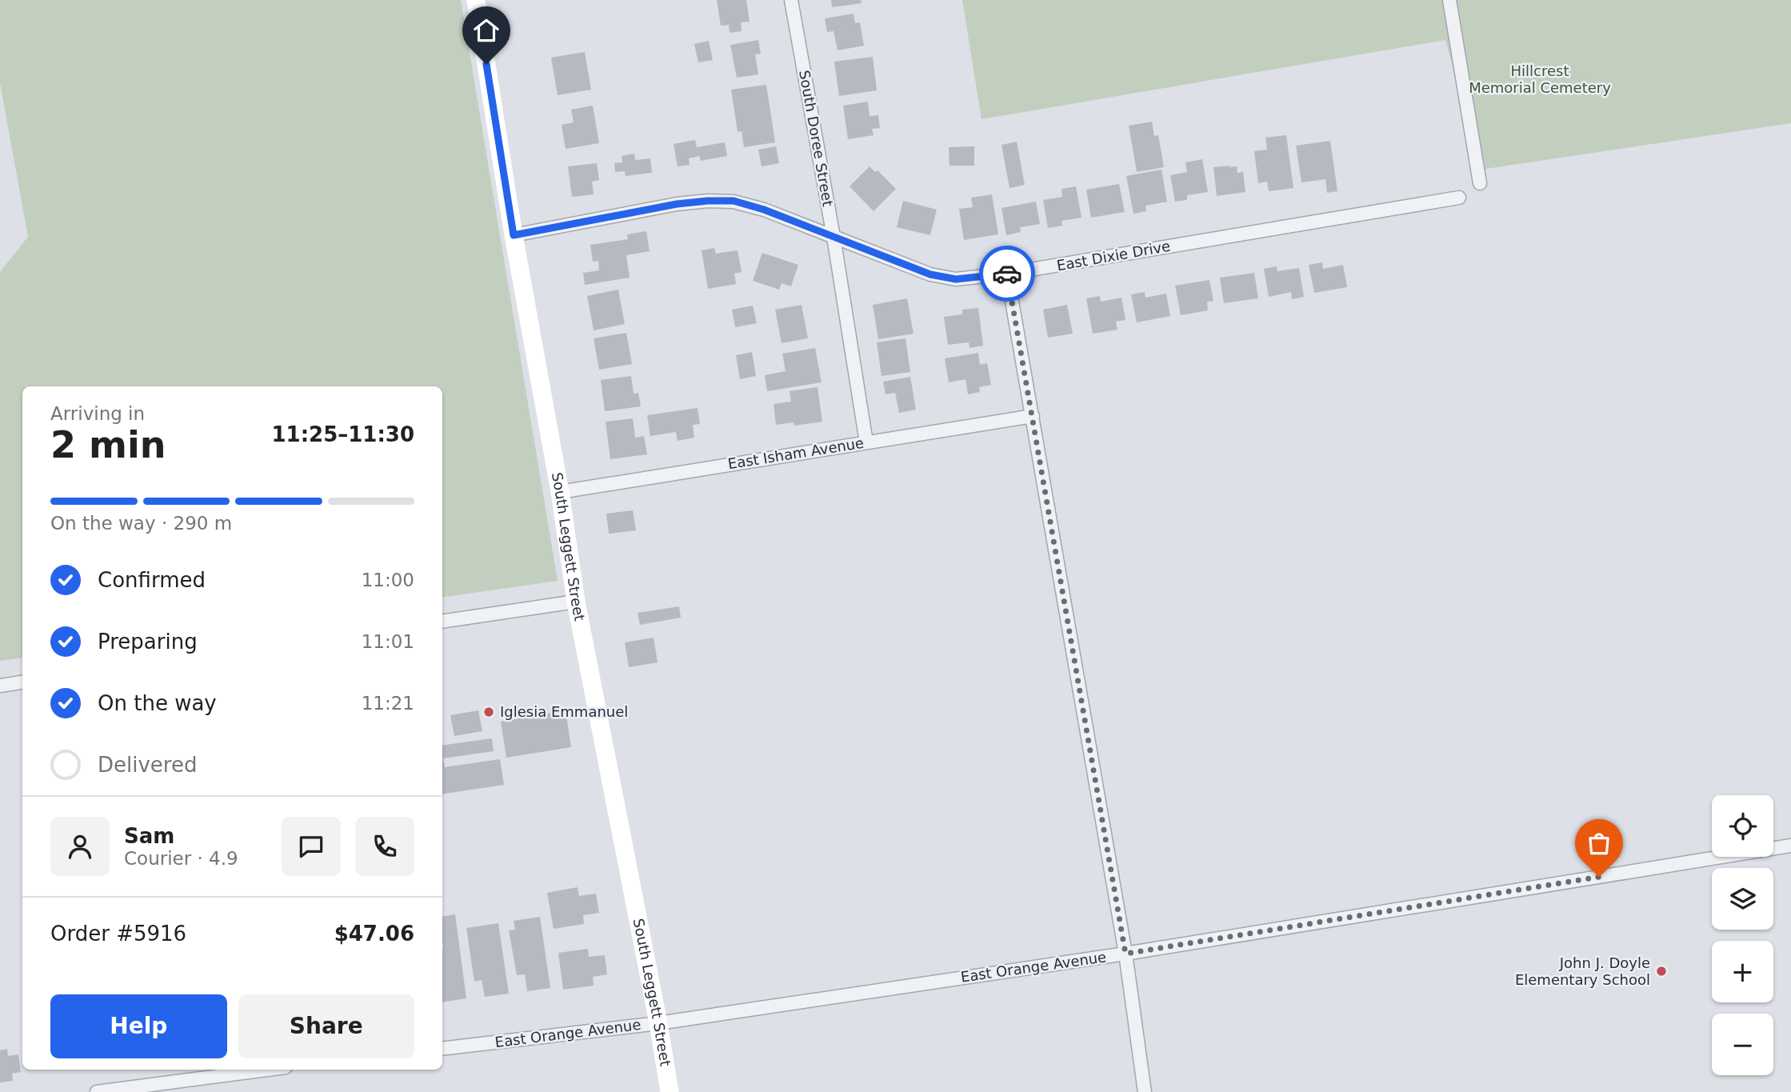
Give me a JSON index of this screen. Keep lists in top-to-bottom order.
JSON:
{
  "streets": {
    "street": [
      "South Doree Street",
      "East Dixie Drive",
      "East Isham Avenue",
      "South Leggett Street",
      "East Orange Avenue"
    ]
  },
  "crossings": [
    ["South Doree Street", "East Dixie Drive"],
    ["South Doree Street", "East Isham Avenue"],
    ["East Dixie Drive", "South Leggett Street"],
    ["East Isham Avenue", "South Leggett Street"],
    ["South Leggett Street", "East Orange Avenue"]
  ],
  "parks": ["Hillcrest Memorial Cemetery"],
  "places": ["Iglesia Emmanuel", "John J. Doyle Elementary School"],
  "page": {
    "heading": ["2 min", "Arriving in", "11:25–11:30"],
    "panel": [
      "Sam",
      "Courier · 4.9",
      "Order #5916",
      "$47.06"
    ],
    "bar": "On the way · 290 m",
    "list": [
      ["Confirmed", "11:00"],
      ["Preparing", "11:01"],
      ["On the way", "11:21"],
      "Delivered"
    ],
    "map_buttons": ["+", "−"],
    "buttons": ["Help", "Share"]
  }
}
